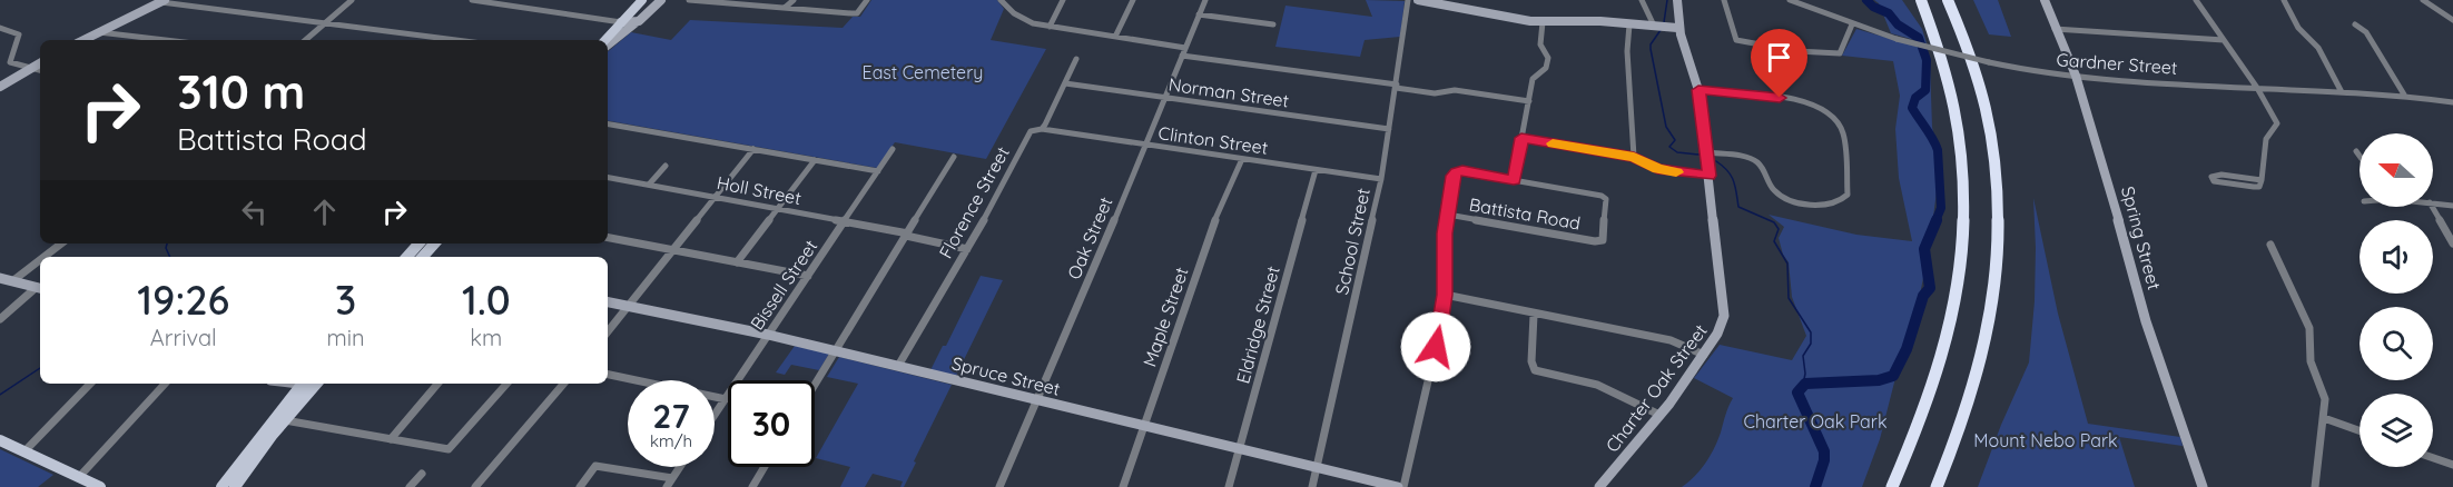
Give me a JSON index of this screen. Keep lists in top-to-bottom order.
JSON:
{
  "streets": {
    "street": [
      "Gardner Street",
      "Norman Street",
      "Clinton Street",
      "Holl Street",
      "Florence Street",
      "Battista Road",
      "Oak Street",
      "Spring Street",
      "School Street",
      "Bissell Street",
      "Maple Street",
      "Eldridge Street",
      "Spruce Street",
      "Charter Oak Street"
    ]
  },
  "crossings": [
    ["Gardner Street", "Spring Street"],
    ["Norman Street", "Florence Street"],
    ["Norman Street", "Oak Street"],
    ["Norman Street", "School Street"],
    ["Clinton Street", "Florence Street"],
    ["Clinton Street", "Oak Street"],
    ["Clinton Street", "School Street"],
    ["Clinton Street", "Maple Street"],
    ["Clinton Street", "Eldridge Street"],
    ["Holl Street", "Florence Street"],
    ["Holl Street", "Bissell Street"],
    ["Florence Street", "Spruce Street"],
    ["Oak Street", "Spruce Street"],
    ["School Street", "Spruce Street"],
    ["Bissell Street", "Spruce Street"],
    ["Maple Street", "Spruce Street"],
    ["Eldridge Street", "Spruce Street"]
  ],
  "parks": ["East Cemetery", "Charter Oak Park", "Mount Nebo Park"],
  "north": "left",
  "page": {
    "turn": ["310 m", "Battista Road"],
    "eta": [
      "19:26",
      "Arrival",
      "3",
      "min",
      "1.0",
      "km"
    ],
    "speed": "27 km/h",
    "limit": "30"
  }
}
